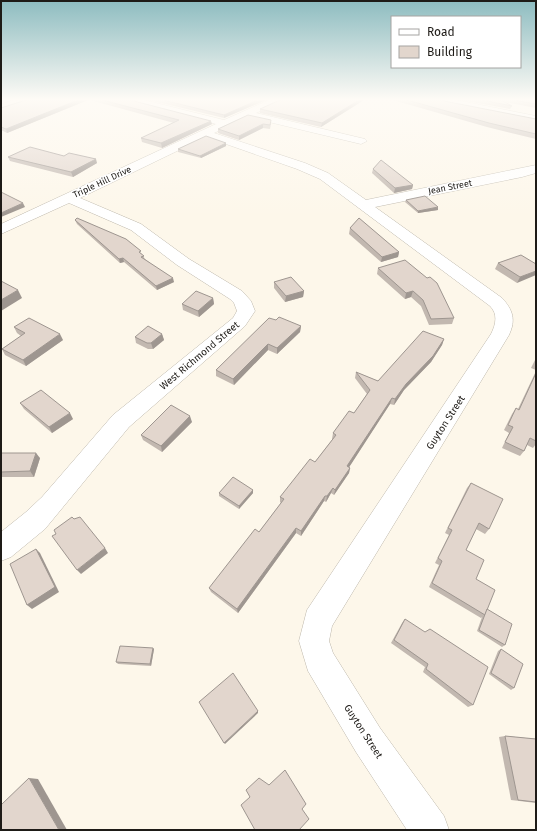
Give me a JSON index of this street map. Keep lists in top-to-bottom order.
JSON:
{
  "streets": {
    "street": [
      "Triple Hill Drive",
      "Jean Street",
      "West Richmond Street",
      "Guyton Street"
    ]
  },
  "crossings": [
    ["Triple Hill Drive", "West Richmond Street"],
    ["Jean Street", "Guyton Street"]
  ],
  "legend": ["Road", "Building"]
}
